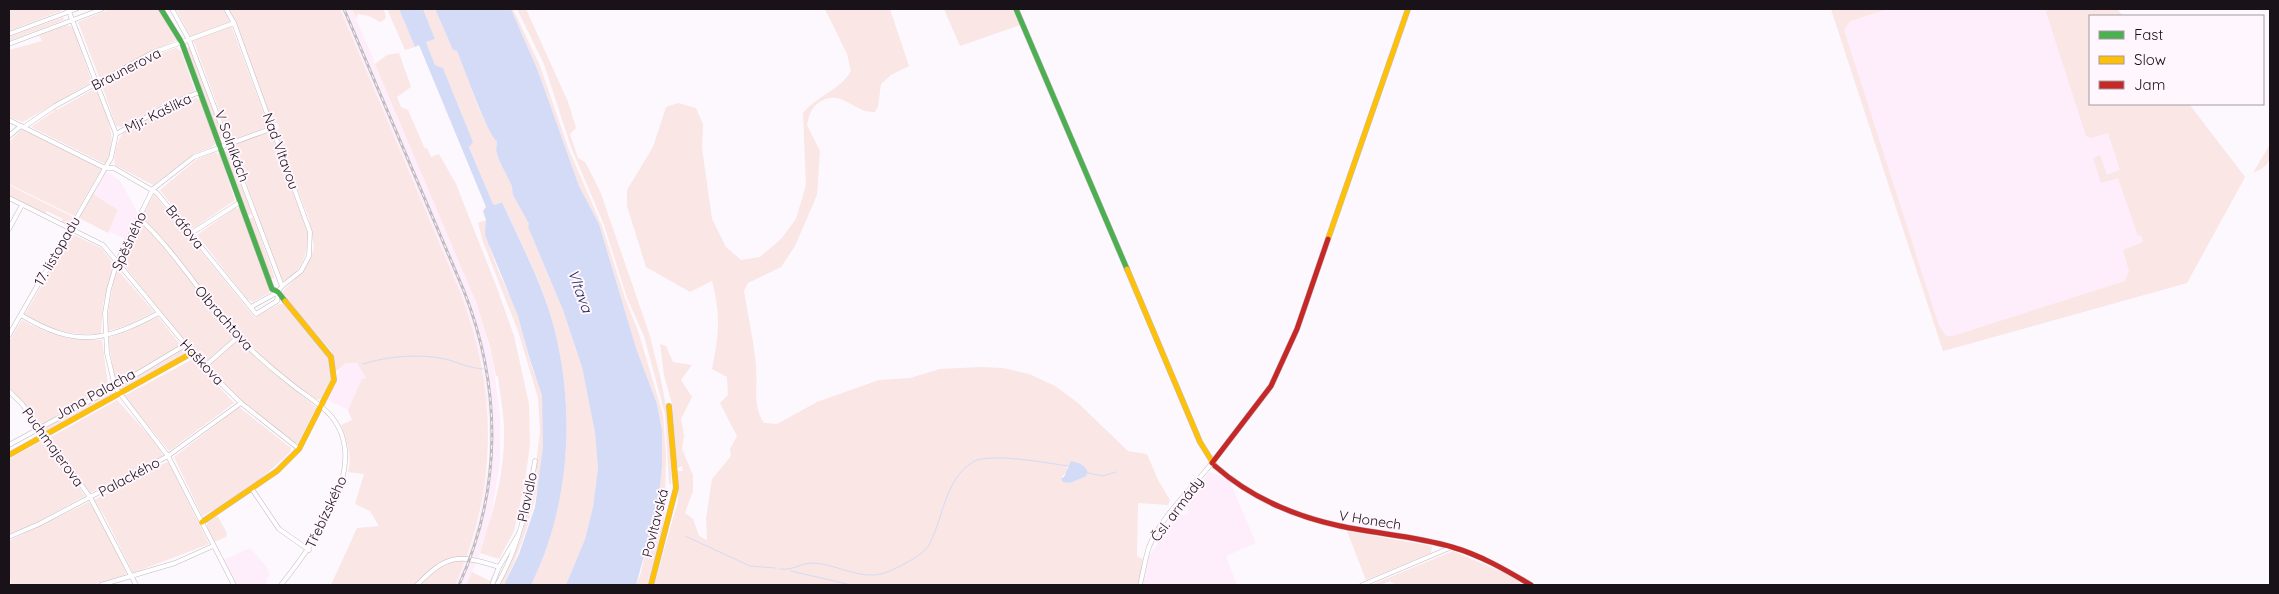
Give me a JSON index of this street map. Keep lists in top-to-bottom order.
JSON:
{
  "streets": {
    "street": [
      "Braunerova",
      "Mjr. Kašlíka",
      "V Solníkách",
      "Nad Vltavou",
      "Bráfova",
      "Spěšného",
      "17. listopadu",
      "Olbrachtova",
      "Haškova",
      "Jana Palacha",
      "Puchmajerova",
      "Palackého",
      "Plavidlo",
      "Čsl. armády",
      "Třebízského",
      "V Honech",
      "Povltavská"
    ]
  },
  "crossings": [
    ["Braunerova", "V Solníkách"],
    ["Braunerova", "Nad Vltavou"],
    ["Braunerova", "Bráfova"],
    ["Mjr. Kašlíka", "V Solníkách"],
    ["Mjr. Kašlíka", "17. listopadu"],
    ["V Solníkách", "Nad Vltavou"],
    ["V Solníkách", "Spěšného"],
    ["V Solníkách", "Olbrachtova"],
    ["V Solníkách", "Haškova"],
    ["V Solníkách", "Třebízského"],
    ["Nad Vltavou", "Spěšného"],
    ["Bráfova", "Spěšného"],
    ["Bráfova", "17. listopadu"],
    ["Spěšného", "Olbrachtova"],
    ["Spěšného", "Haškova"],
    ["Spěšného", "Jana Palacha"],
    ["Spěšného", "Palackého"],
    ["17. listopadu", "Haškova"],
    ["Olbrachtova", "Třebízského"],
    ["Haškova", "Jana Palacha"],
    ["Haškova", "Palackého"],
    ["Jana Palacha", "Puchmajerova"],
    ["Puchmajerova", "Palackého"],
    ["Čsl. armády", "V Honech"]
  ],
  "water": ["Vltava"],
  "legend": ["Fast", "Slow", "Jam"]
}
